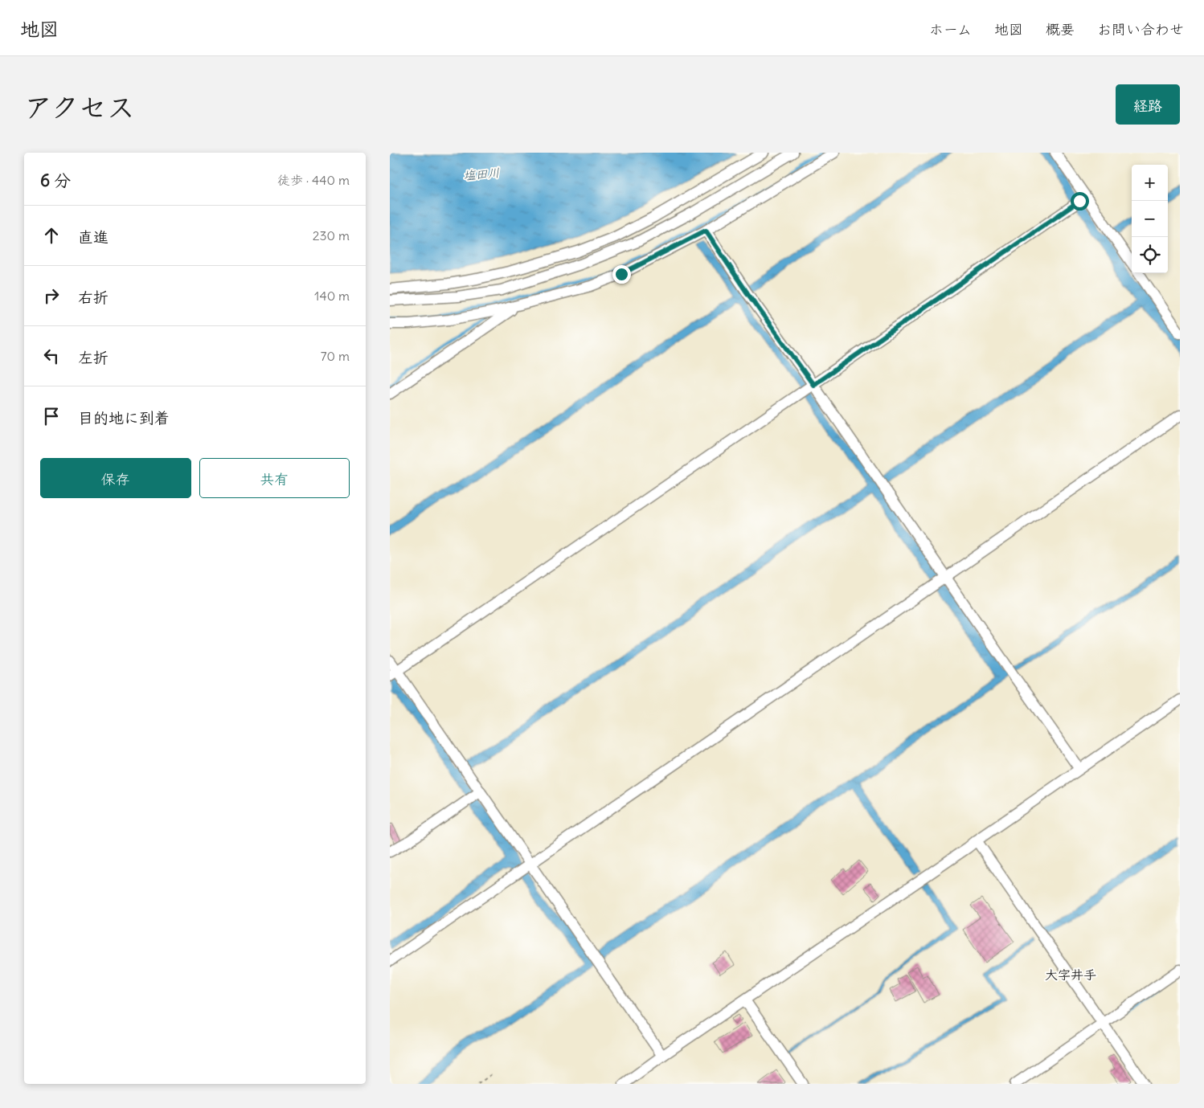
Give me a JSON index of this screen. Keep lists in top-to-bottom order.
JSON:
{
  "districts": ["大字井手"],
  "water": ["塩田川"],
  "page": {
    "header": "地図",
    "nav": [
      "ホーム",
      "地図",
      "概要",
      "お問い合わせ"
    ],
    "title": "アクセス",
    "buttons": [
      "経路",
      ["保存", "共有"]
    ],
    "heading": ["6 分", "徒歩 · 440 m"],
    "map_buttons": ["+", "−"],
    "list": [
      ["直進", "230 m"],
      ["右折", "140 m"],
      ["左折", "70 m"],
      "目的地に到着"
    ]
  }
}
